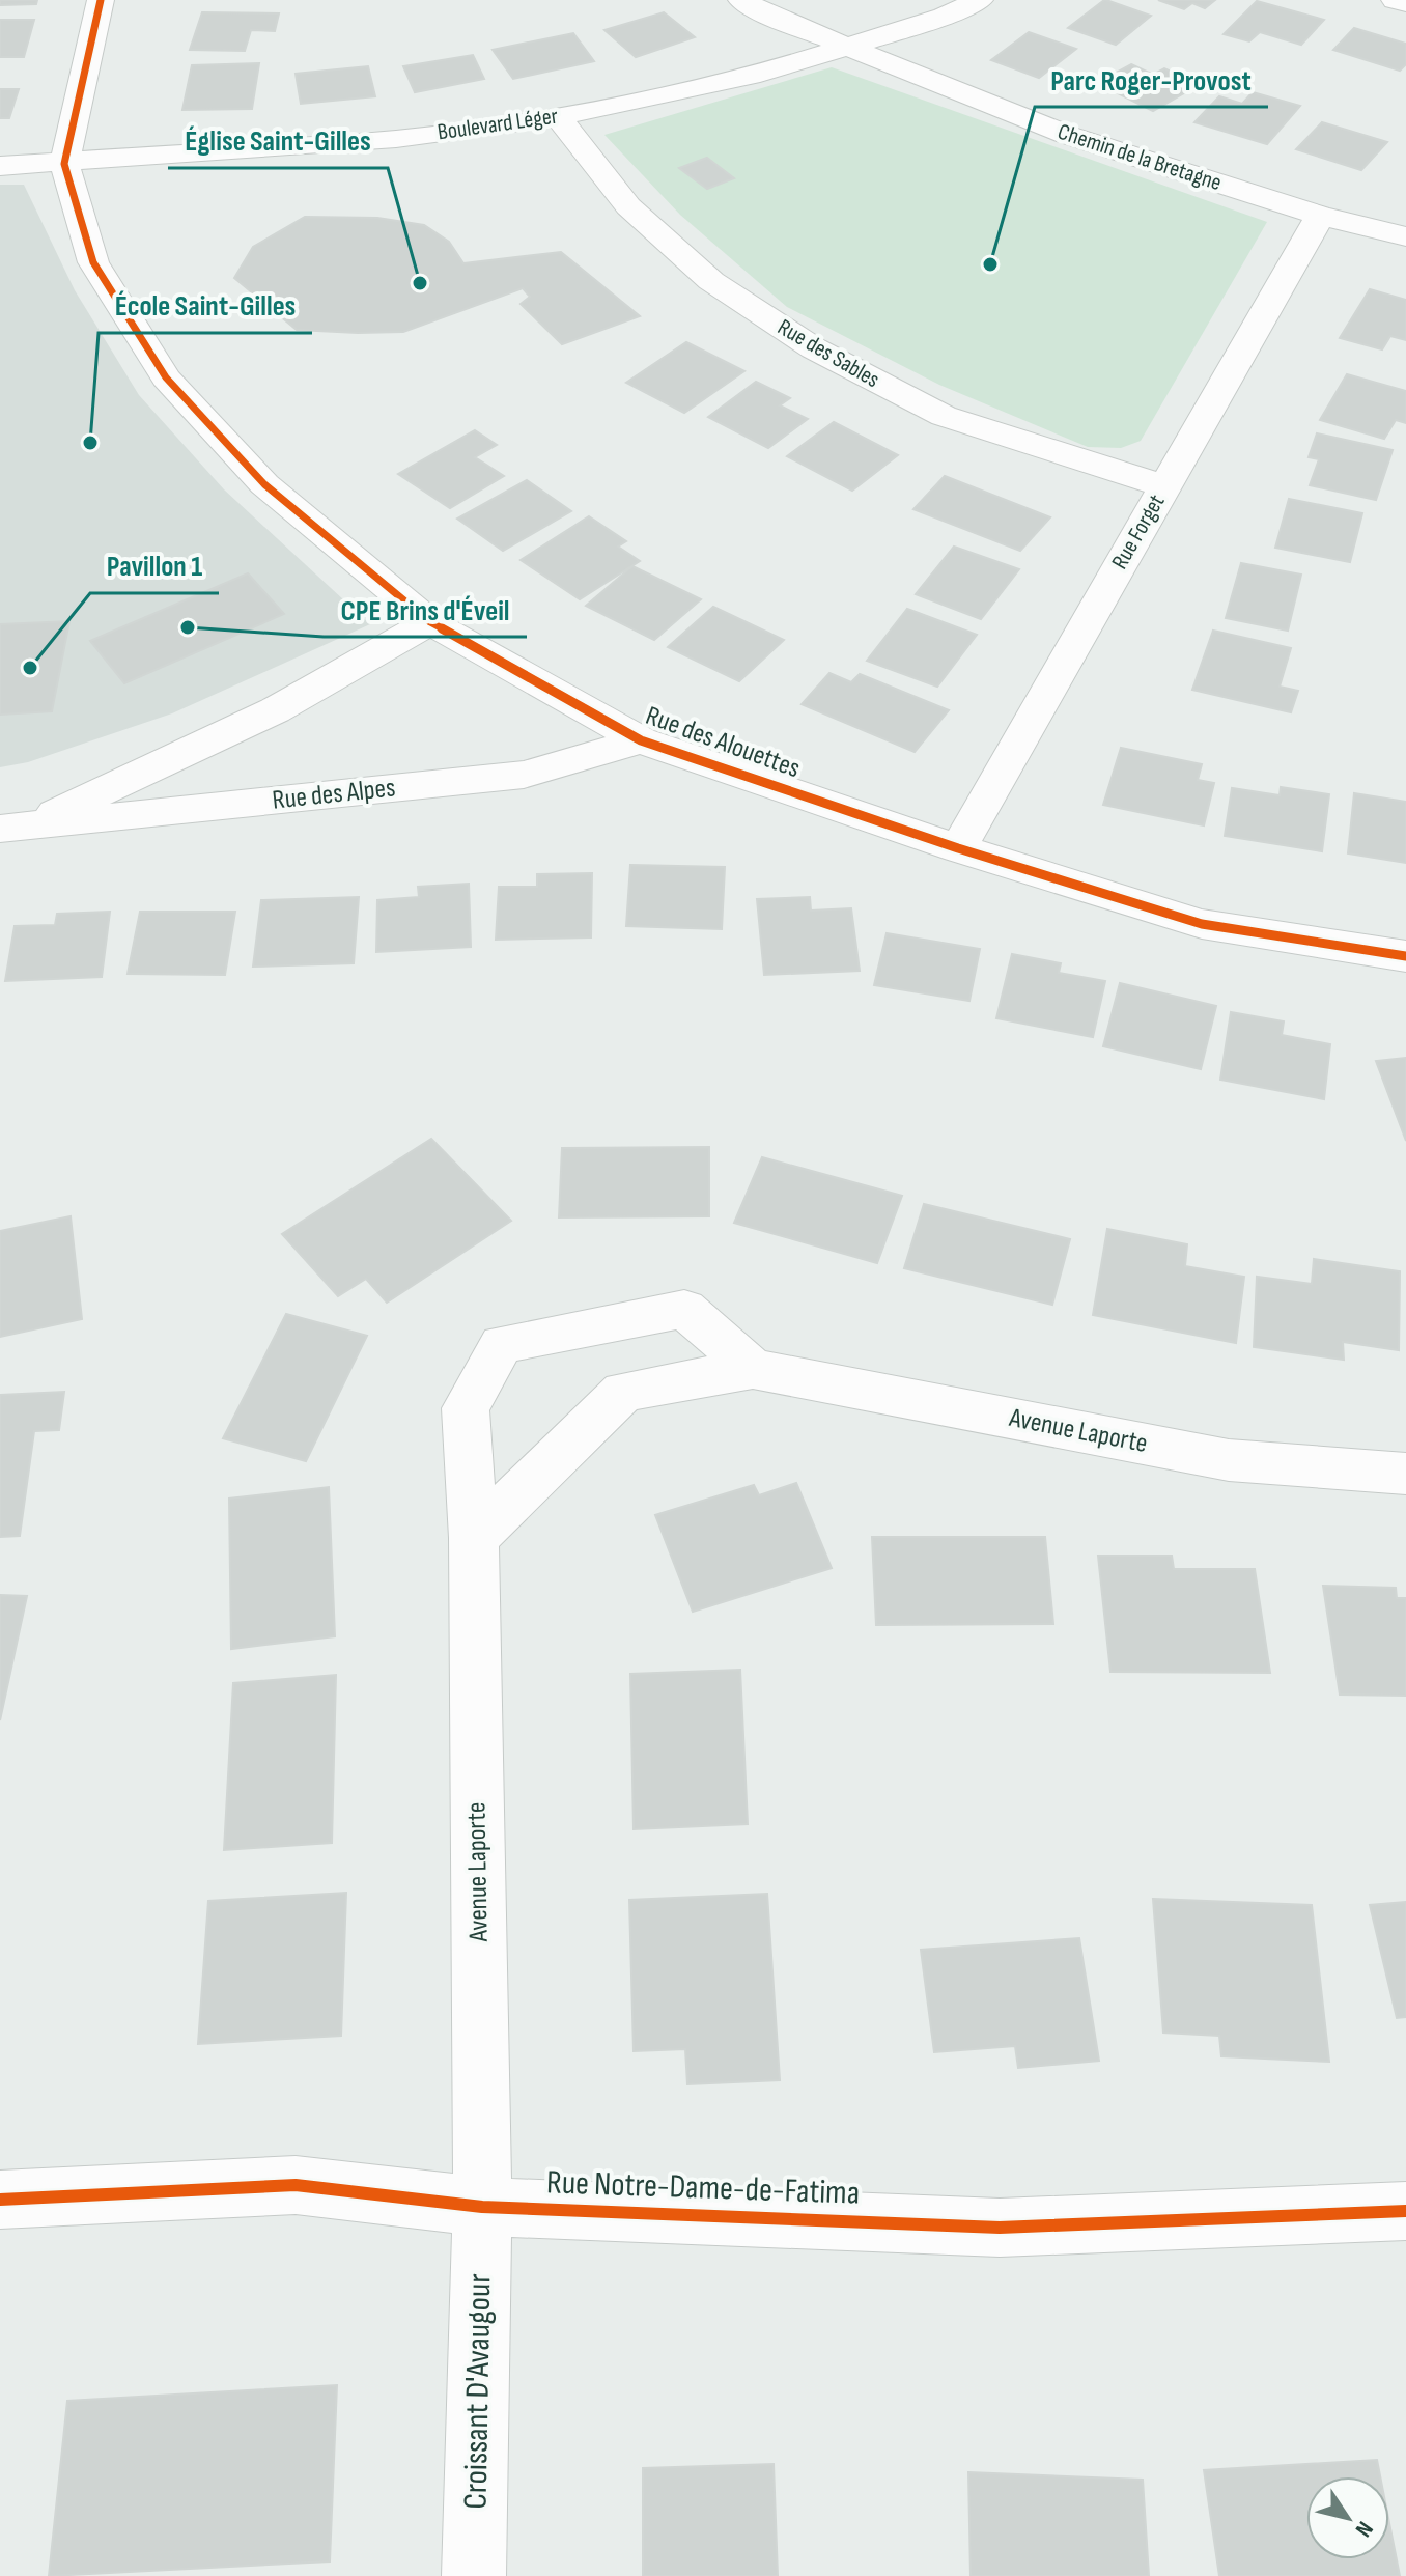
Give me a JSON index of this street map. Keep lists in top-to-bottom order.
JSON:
{
  "streets": {
    "street": [
      "Boulevard Léger",
      "Chemin de la Bretagne",
      "Rue des Sables",
      "Rue Forget",
      "Rue des Alouettes",
      "Rue des Alpes",
      "Avenue Laporte",
      "Rue Notre-Dame-de-Fatima",
      "Croissant D'Avaugour"
    ]
  },
  "crossings": [
    ["Boulevard Léger", "Chemin de la Bretagne"],
    ["Boulevard Léger", "Rue des Sables"],
    ["Boulevard Léger", "Rue des Alouettes"],
    ["Chemin de la Bretagne", "Rue Forget"],
    ["Rue des Sables", "Rue Forget"],
    ["Rue Forget", "Rue des Alouettes"],
    ["Rue des Alouettes", "Rue des Alpes"],
    ["Avenue Laporte", "Rue Notre-Dame-de-Fatima"],
    ["Avenue Laporte", "Croissant D'Avaugour"],
    ["Rue Notre-Dame-de-Fatima", "Croissant D'Avaugour"]
  ],
  "places": [
    "Parc Roger-Provost",
    "Église Saint-Gilles",
    "École Saint-Gilles",
    "CPE Brins d'Éveil",
    "Pavillon 1"
  ],
  "north": "bottom right"
}
